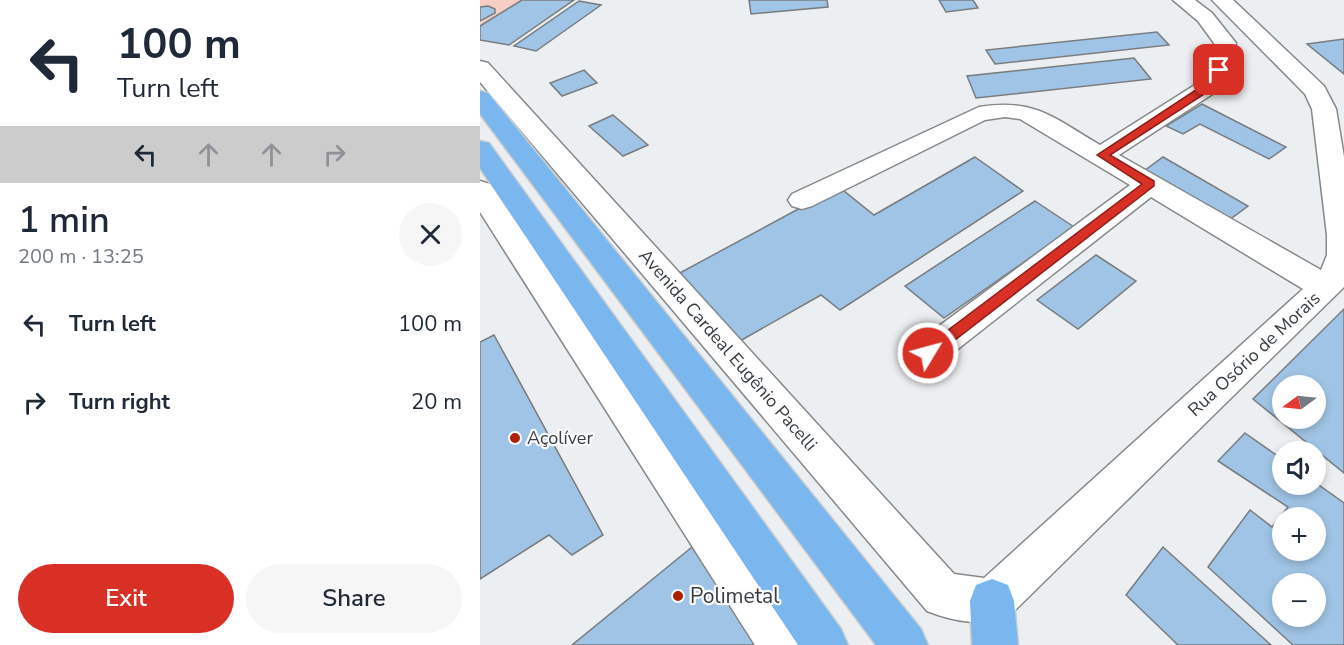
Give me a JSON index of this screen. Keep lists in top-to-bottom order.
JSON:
{
  "streets": {
    "highway": ["Avenida Cardeal Eugênio Pacelli"],
    "street": ["Rua Osório de Morais"]
  },
  "crossings": [
    ["Avenida Cardeal Eugênio Pacelli", "Rua Osório de Morais"]
  ],
  "places": ["Açolíver", "Polimetal"],
  "north": "left",
  "page": {
    "turn": ["100 m", "Turn left"],
    "heading": ["1 min", "200 m · 13:25"],
    "list": [
      {
        "name": "Turn left",
        "value": "100 m"
      },
      {
        "name": "Turn right",
        "value": "20 m"
      }
    ],
    "map_buttons": ["+", "−"],
    "buttons": ["Exit", "Share"]
  }
}
